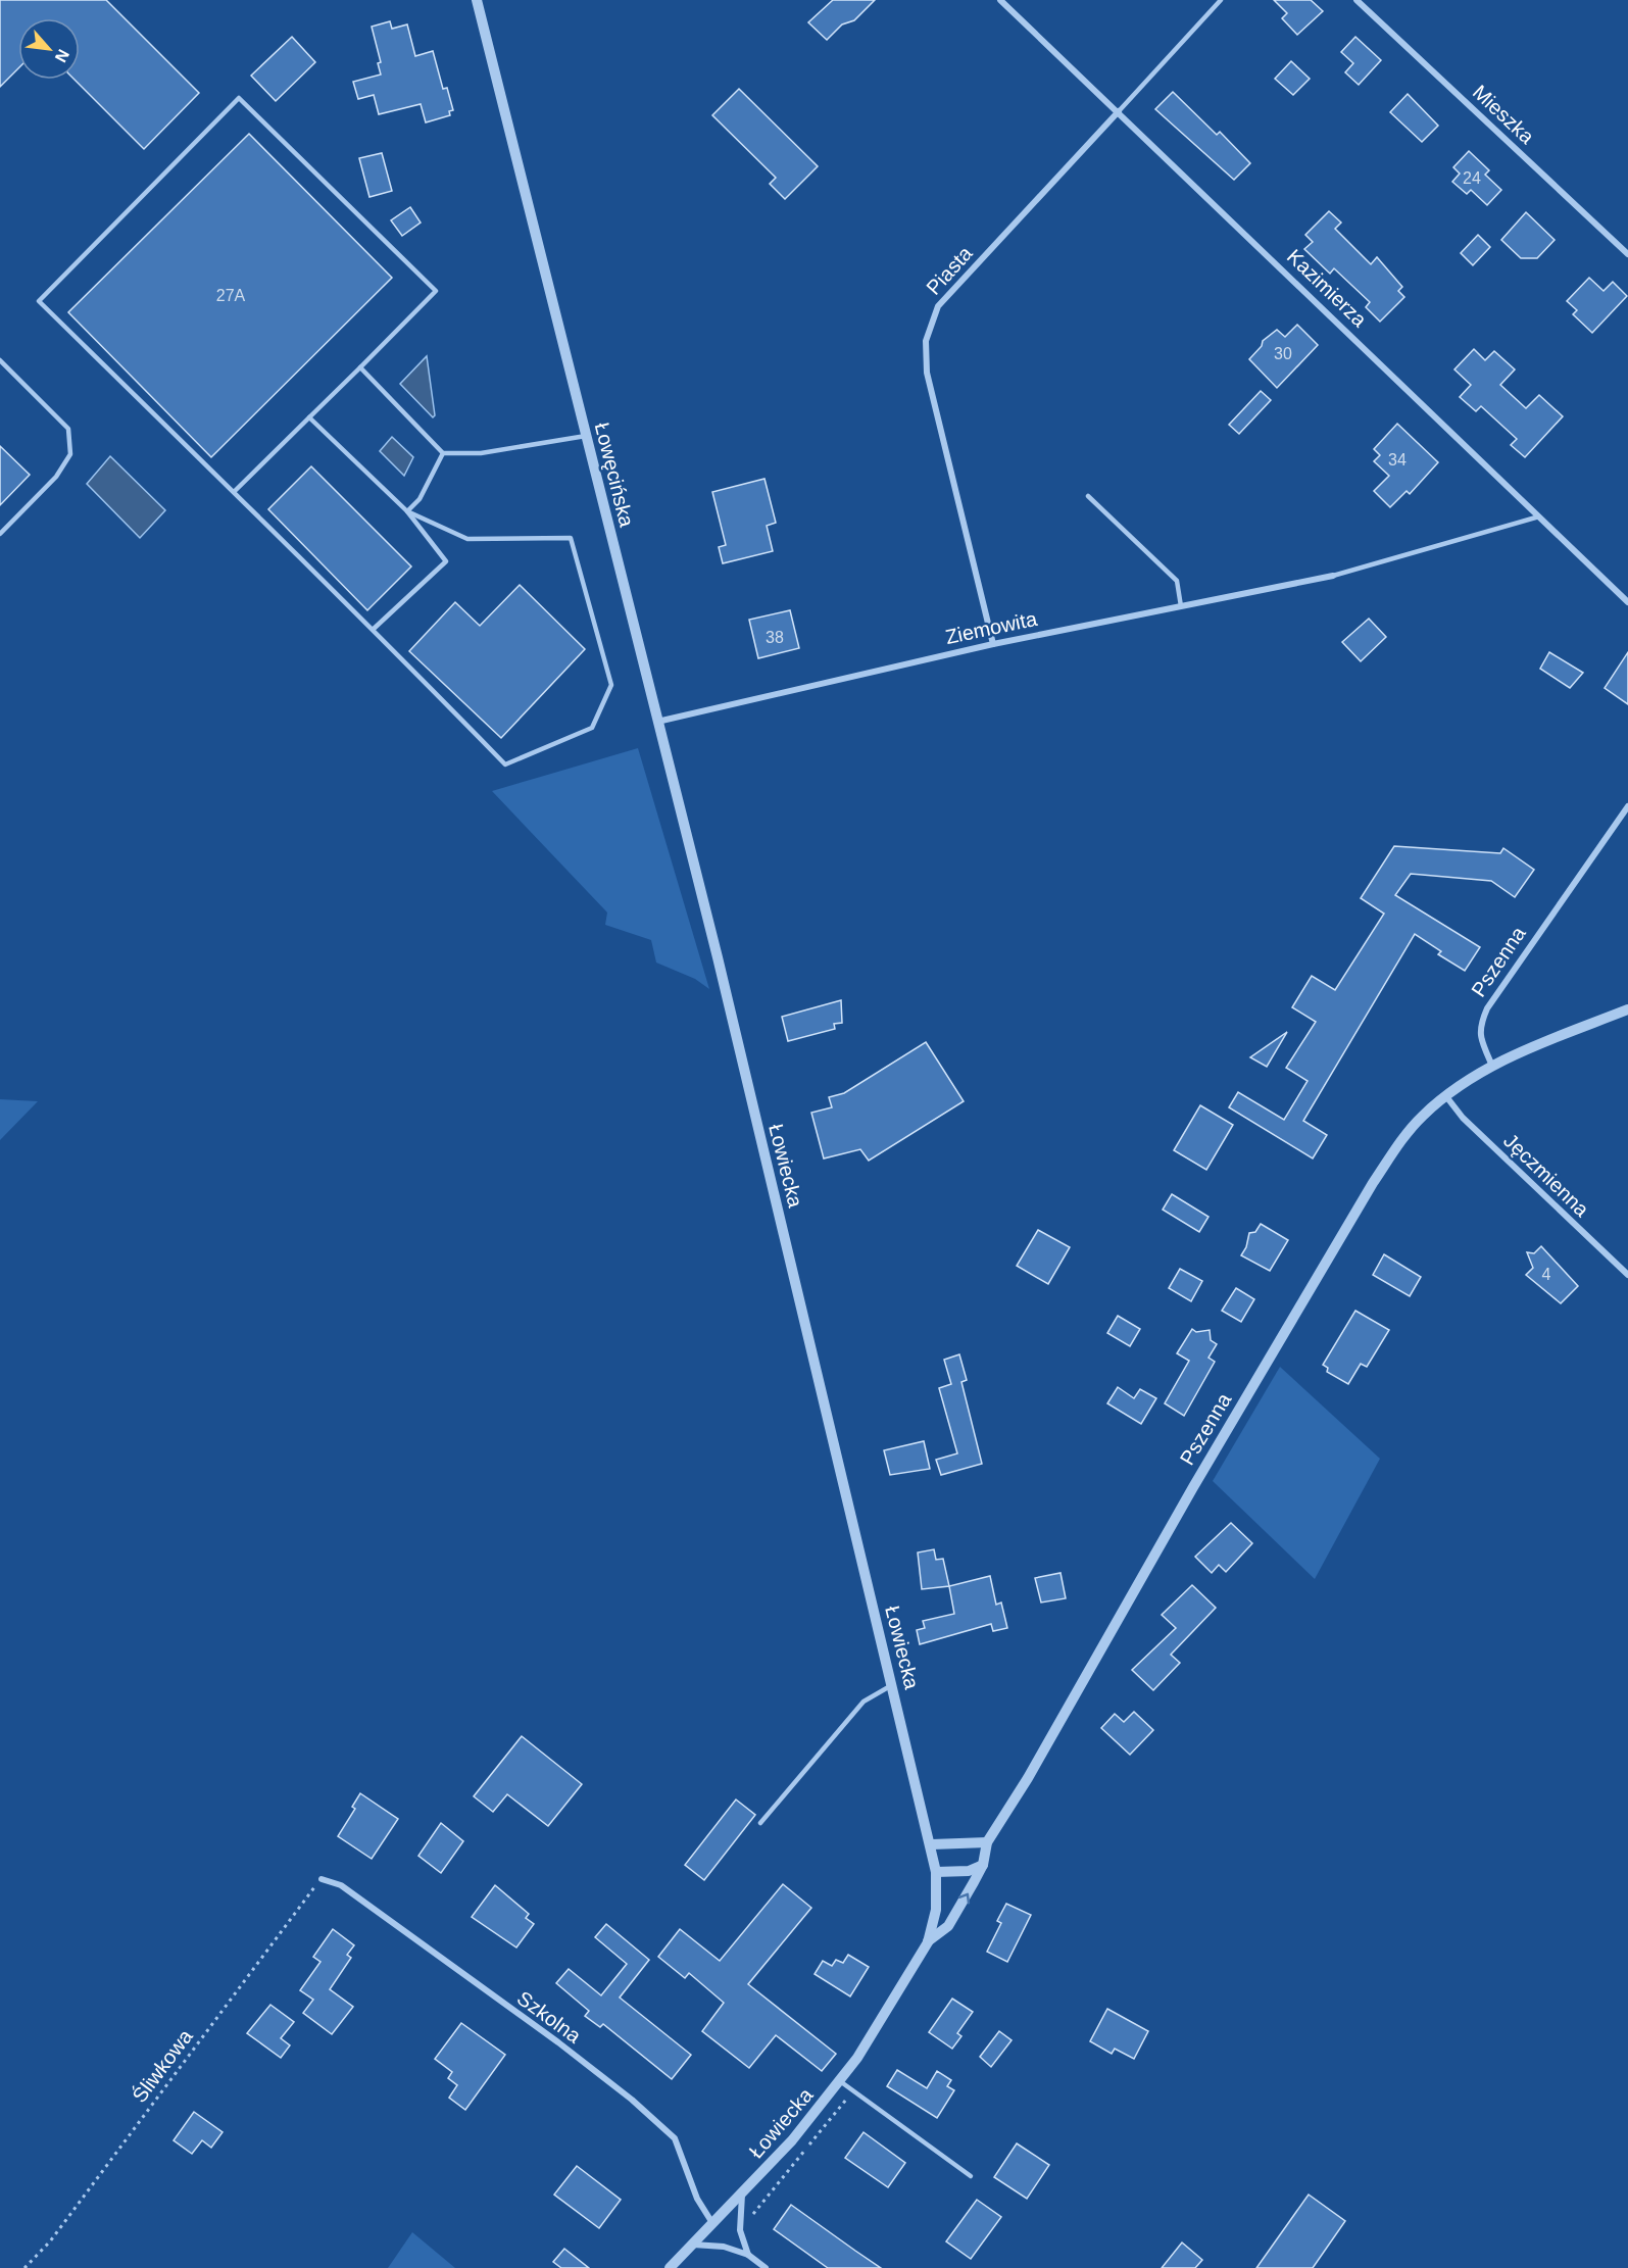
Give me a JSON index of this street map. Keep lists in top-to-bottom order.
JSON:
{
  "streets": {
    "street": [
      "Mieszka",
      "Piasta",
      "Kazimierza",
      "Łowęcińska",
      "Ziemowita",
      "Pszenna",
      "Łowiecka",
      "Jęczmienna",
      "Szkolna"
    ],
    "path": ["Śliwkowa"]
  },
  "crossings": [
    ["Piasta", "Kazimierza"],
    ["Piasta", "Ziemowita"],
    ["Łowęcińska", "Ziemowita"],
    ["Łowęcińska", "Łowiecka"],
    ["Pszenna", "Łowiecka"],
    ["Pszenna", "Jęczmienna"],
    ["Łowiecka", "Szkolna"],
    ["Szkolna", "Śliwkowa"]
  ],
  "house_numbers": [
    "24",
    "27A",
    "30",
    "34",
    "38",
    "4"
  ],
  "north": "bottom right"
}
